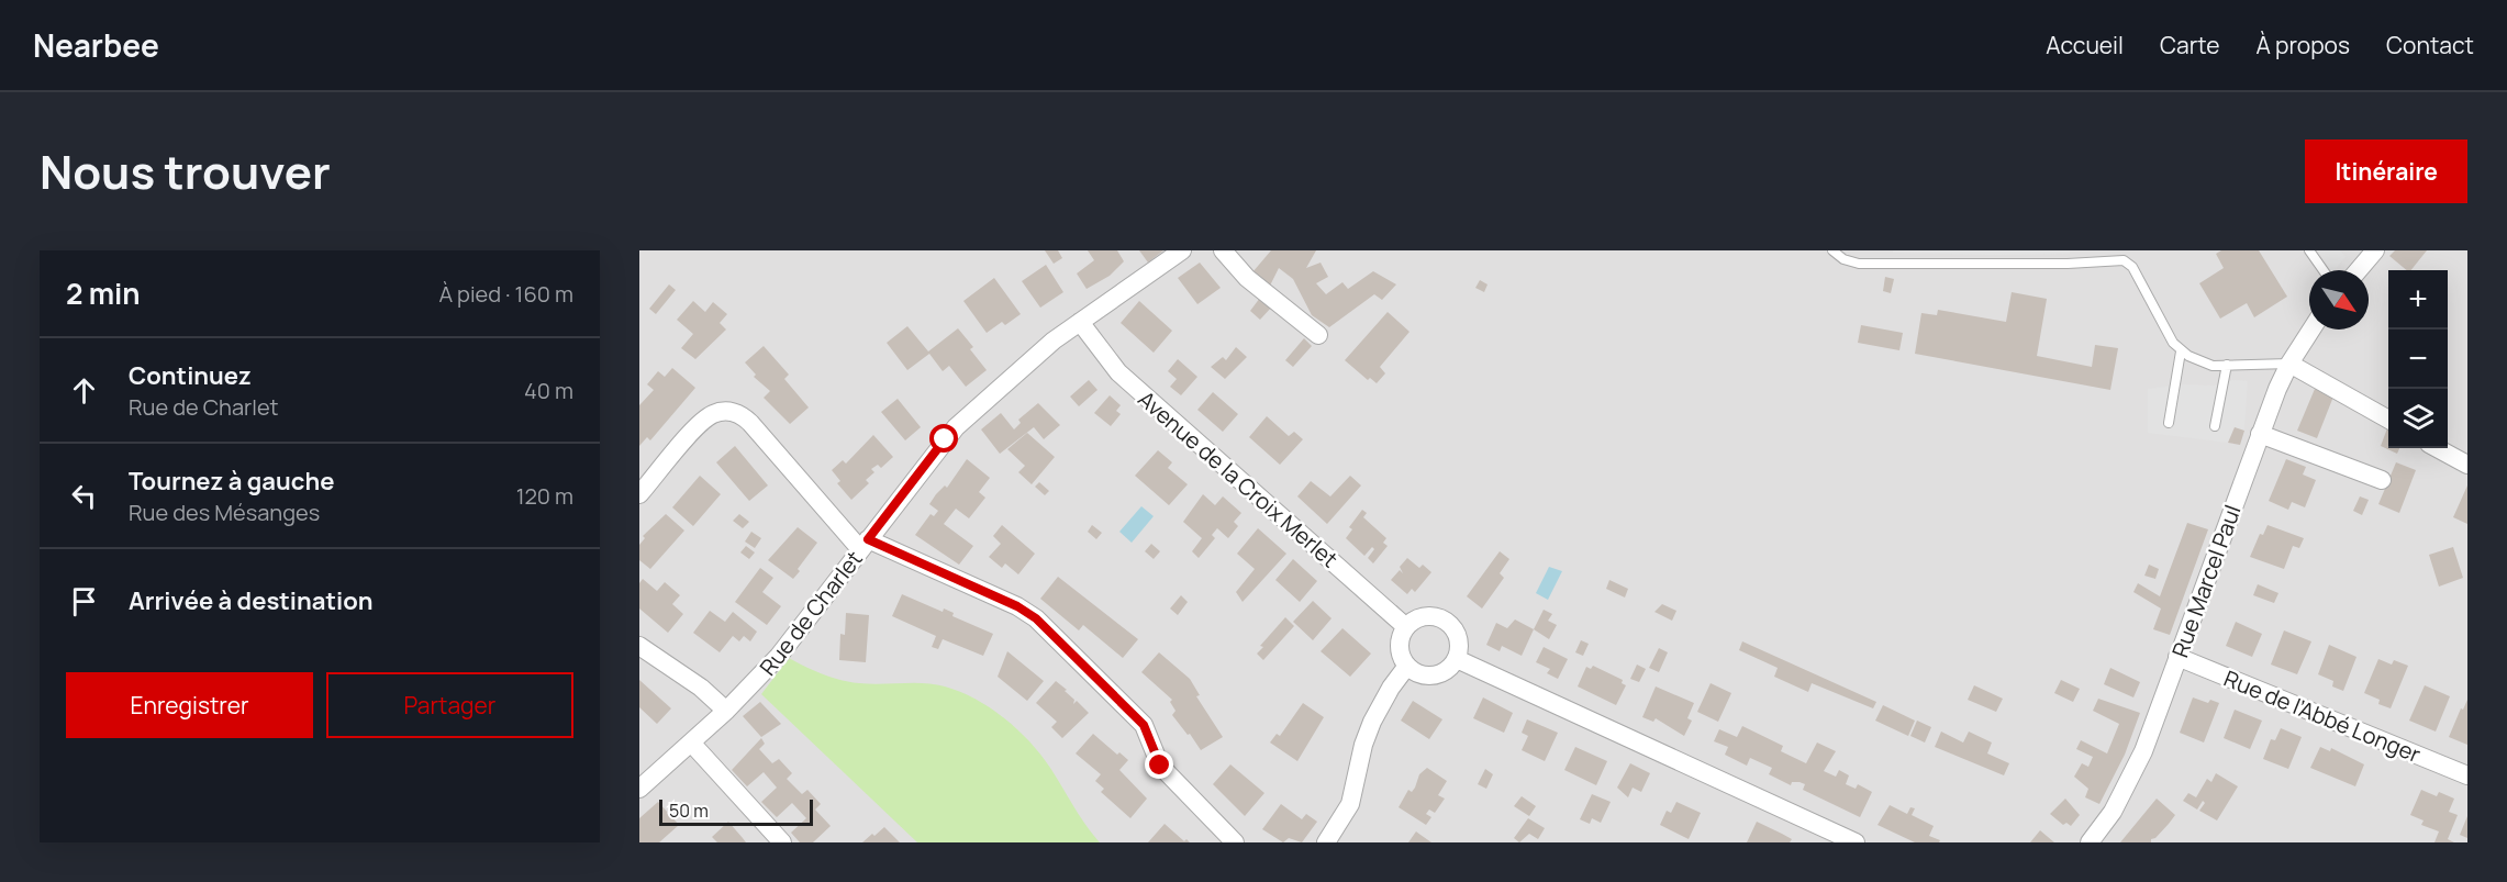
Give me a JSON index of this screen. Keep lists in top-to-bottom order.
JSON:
{
  "streets": {
    "street": [
      "Avenue de la Croix Merlet",
      "Rue Marcel Paul",
      "Rue de Charlet",
      "Rue de l’Abbé Longer"
    ]
  },
  "crossings": [
    ["Avenue de la Croix Merlet", "Rue de Charlet"],
    ["Rue Marcel Paul", "Rue de l’Abbé Longer"]
  ],
  "scale_bar": "50 m",
  "north": "bottom right",
  "page": {
    "header": "Nearbee",
    "nav": [
      "Accueil",
      "Carte",
      "À propos",
      "Contact"
    ],
    "title": "Nous trouver",
    "buttons": [
      "Itinéraire",
      ["Enregistrer", "Partager"]
    ],
    "heading": ["2 min", "À pied · 160 m"],
    "map_buttons": ["+", "−"],
    "list": [
      ["Continuez", "Rue de Charlet", "40 m"],
      ["Tournez à gauche", "Rue des Mésanges", "120 m"],
      "Arrivée à destination"
    ],
    "scale": "50 m"
  }
}
